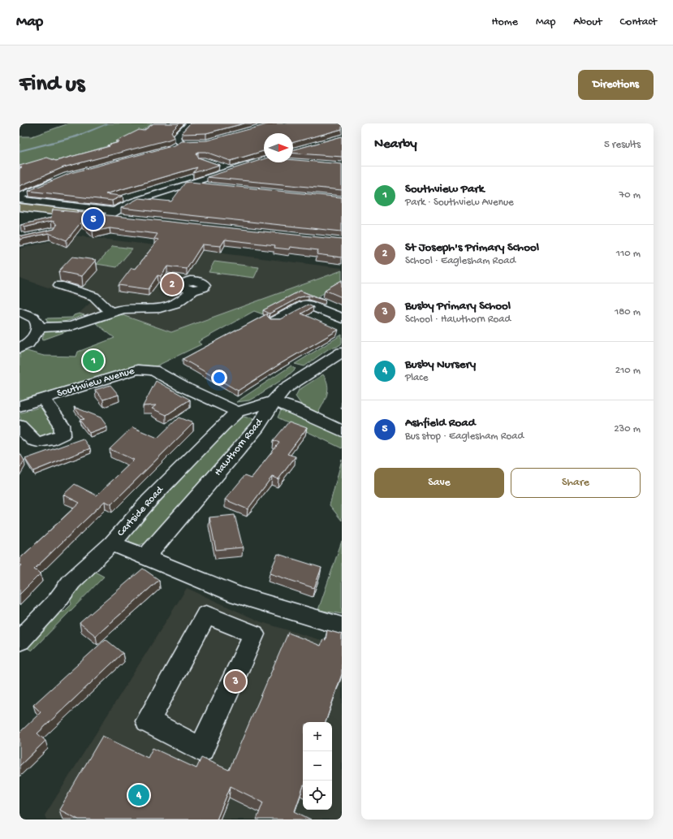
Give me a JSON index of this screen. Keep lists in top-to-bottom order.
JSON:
{
  "streets": {
    "street": ["Southview Avenue", "Hawthorn Road", "Cartside Road"]
  },
  "crossings": [
    ["Southview Avenue", "Cartside Road"],
    ["Hawthorn Road", "Cartside Road"]
  ],
  "north": "right",
  "page": {
    "header": "Map",
    "nav": [
      "Home",
      "Map",
      "About",
      "Contact"
    ],
    "buttons": [
      "Directions",
      ["Save", "Share"]
    ],
    "title": "Find us",
    "heading": ["Nearby", "5 results"],
    "list": [
      {
        "mark": "1",
        "name": "Southview Park",
        "note": "Park · Southview Avenue",
        "value": "70 m"
      },
      {
        "mark": "2",
        "name": "St Joseph's Primary School",
        "note": "School · Eaglesham Road",
        "value": "110 m"
      },
      {
        "mark": "3",
        "name": "Busby Primary School",
        "note": "School · Hawthorn Road",
        "value": "180 m"
      },
      {
        "mark": "4",
        "name": "Busby Nursery",
        "note": "Place",
        "value": "210 m"
      },
      {
        "mark": "5",
        "name": "Ashfield Road",
        "note": "Bus stop · Eaglesham Road",
        "value": "230 m"
      }
    ],
    "pins": [
      "5",
      "2",
      "1",
      "3",
      "4"
    ],
    "map_buttons": ["+", "−"]
  }
}
